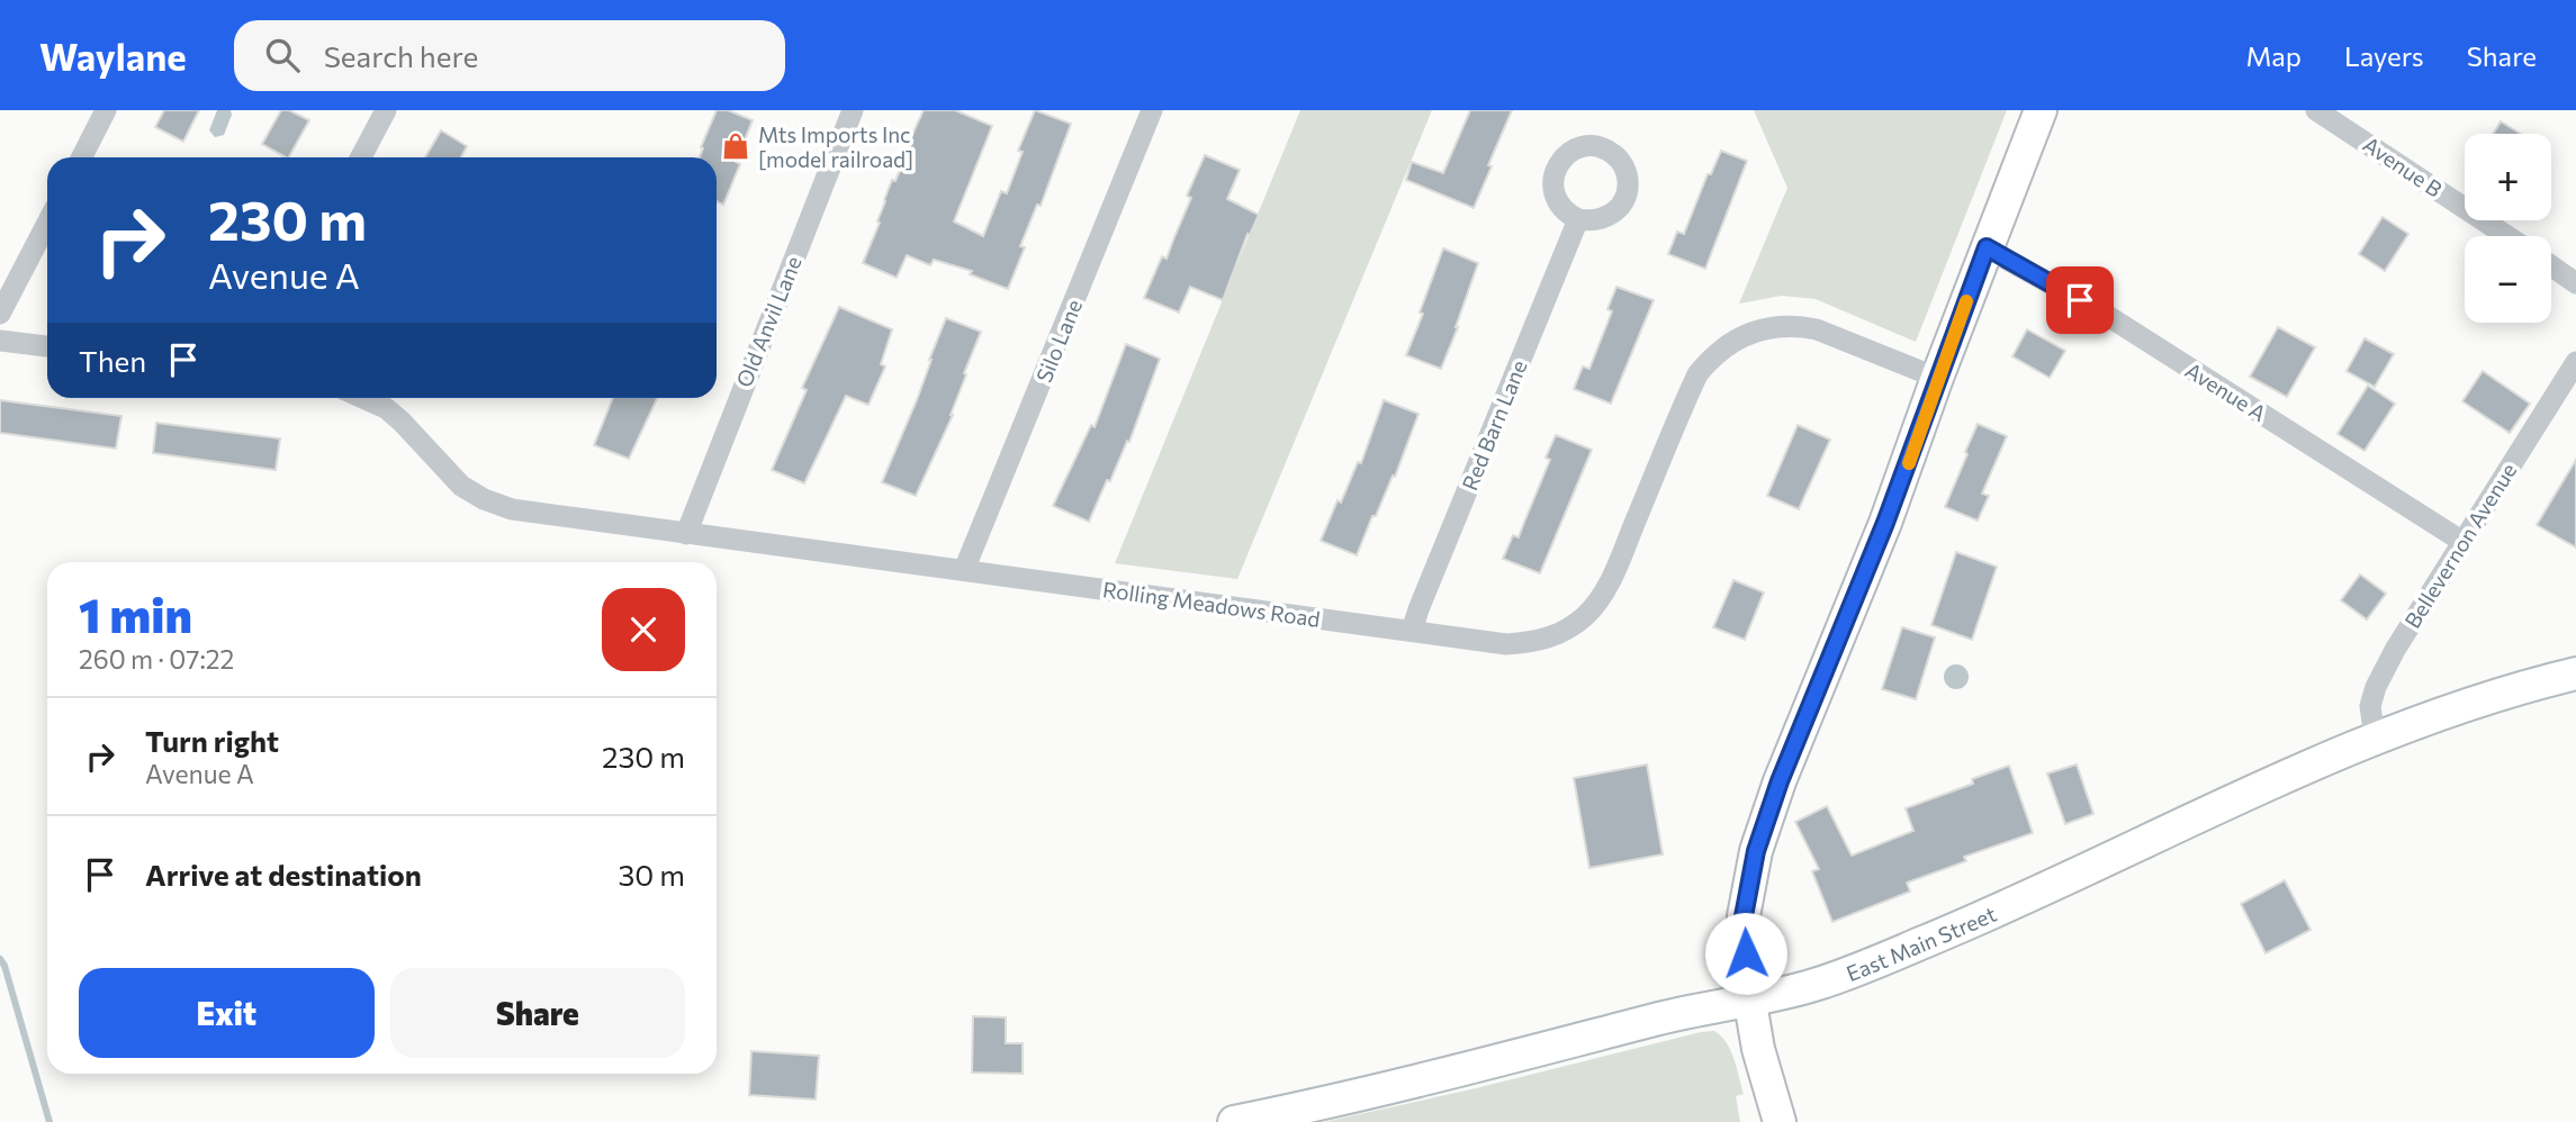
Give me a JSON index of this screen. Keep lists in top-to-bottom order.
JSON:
{
  "streets": {
    "main road": ["East Main Street"],
    "street": [
      "Avenue B",
      "Old Anvil Lane",
      "Silo Lane",
      "Avenue A",
      "Red Barn Lane",
      "Bellevernon Avenue",
      "Rolling Meadows Road"
    ]
  },
  "crossings": [
    ["Old Anvil Lane", "Rolling Meadows Road"],
    ["Silo Lane", "Rolling Meadows Road"],
    ["Avenue A", "Bellevernon Avenue"],
    ["Red Barn Lane", "Rolling Meadows Road"],
    ["Bellevernon Avenue", "East Main Street"]
  ],
  "places": {
    "shop": ["Mts Imports Inc [model railroad]"]
  },
  "page": {
    "header": "Waylane",
    "search": "Search here",
    "nav": ["Map", "Layers", "Share"],
    "map_buttons": ["+", "−"],
    "turn": ["230 m", "Avenue A"],
    "then": "Then",
    "heading": ["1 min", "260 m · 07:22"],
    "list": [
      {
        "name": "Turn right",
        "note": "Avenue A",
        "value": "230 m"
      },
      {
        "name": "Arrive at destination",
        "value": "30 m"
      }
    ],
    "buttons": ["Exit", "Share"]
  }
}
